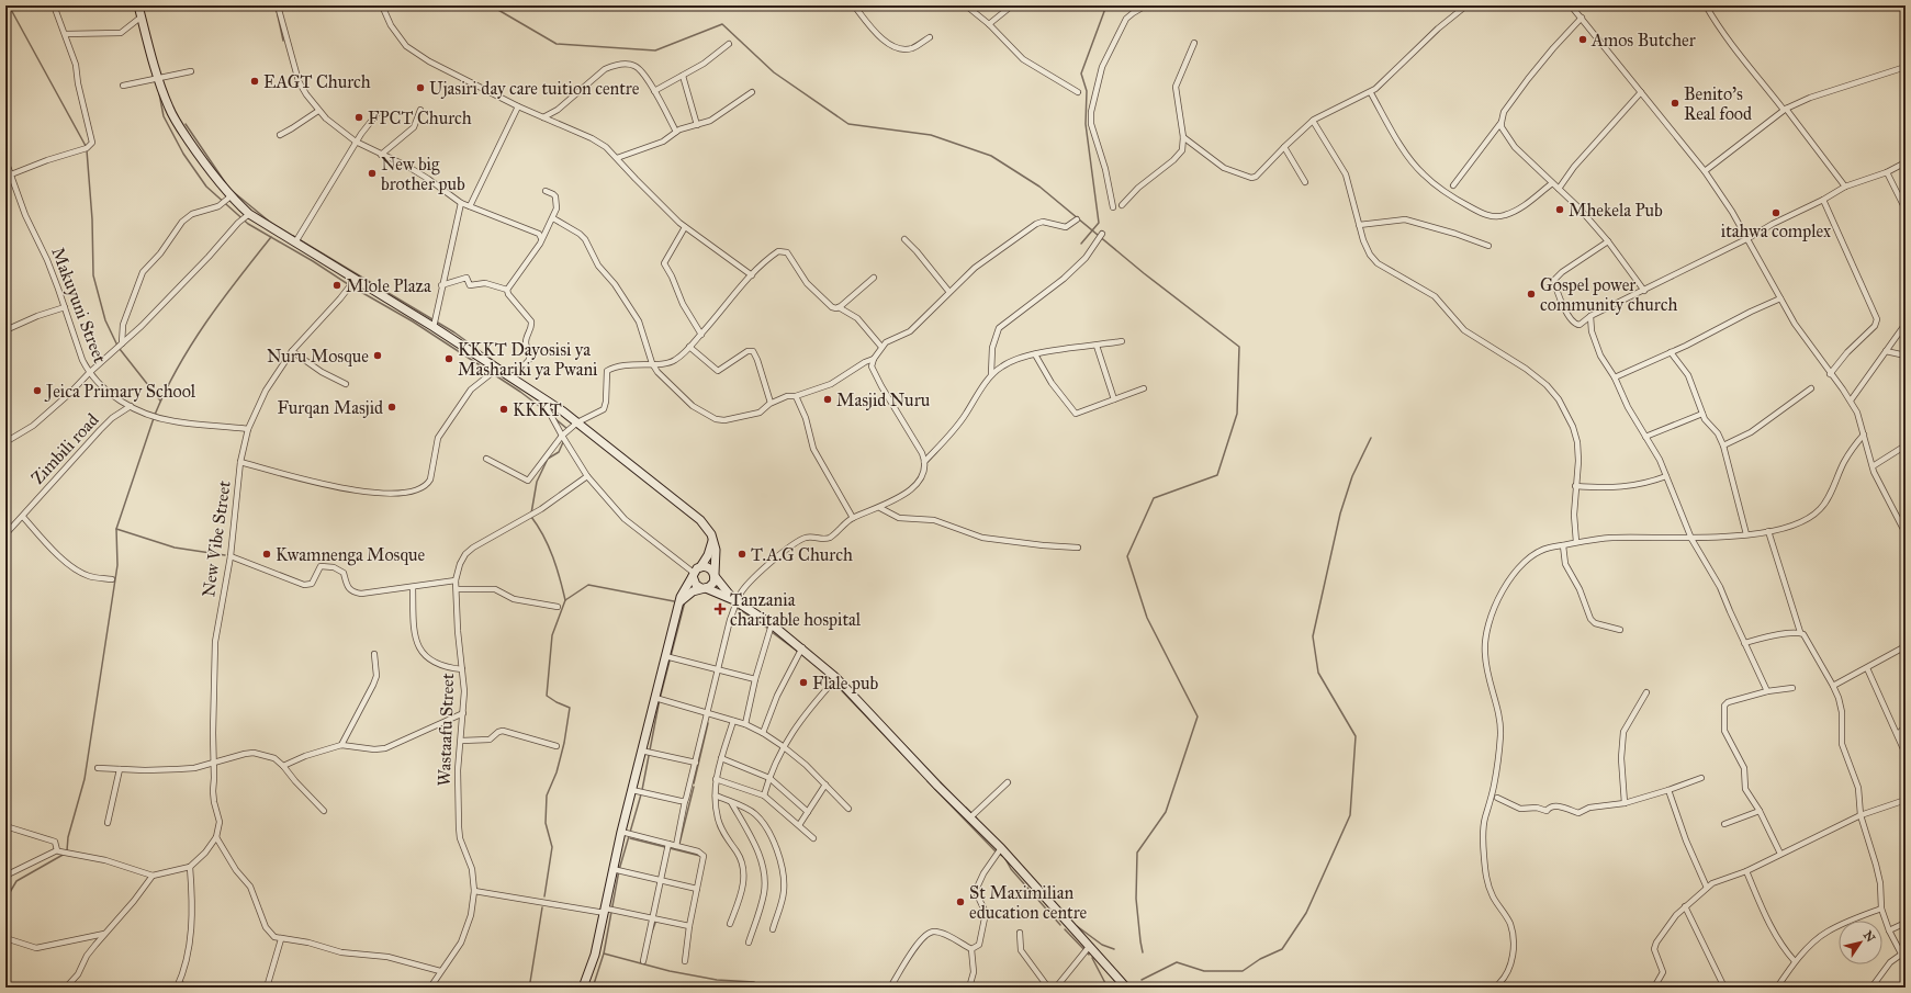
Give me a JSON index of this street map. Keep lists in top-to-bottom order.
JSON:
{
  "streets": {
    "street": [
      "Makuyuni Street",
      "Zimbili road",
      "New Vibe Street",
      "Wastaafu Street"
    ]
  },
  "crossings": [
    ["Makuyuni Street", "Zimbili road"],
    ["Makuyuni Street", "New Vibe Street"]
  ],
  "places": {
    "other": [
      "Amos Butcher",
      "EAGT Church",
      "Ujasiri day care tuition centre",
      "Benito's Real food",
      "FPCT Church",
      "New big brother pub",
      "Mhekela Pub",
      "itahwa complex",
      "Mlole Plaza",
      "Gospel power community church",
      "Nuru Mosque",
      "KKKT Dayosisi ya Mashariki ya Pwani",
      "Jeica Primary School",
      "Masjid Nuru",
      "Furqan Masjid",
      "KKKT",
      "Kwamnenga Mosque",
      "T.A.G Church",
      "Flale pub",
      "St Maximilian education centre"
    ],
    "health": ["Tanzania charitable hospital"]
  },
  "north": "top right"
}
